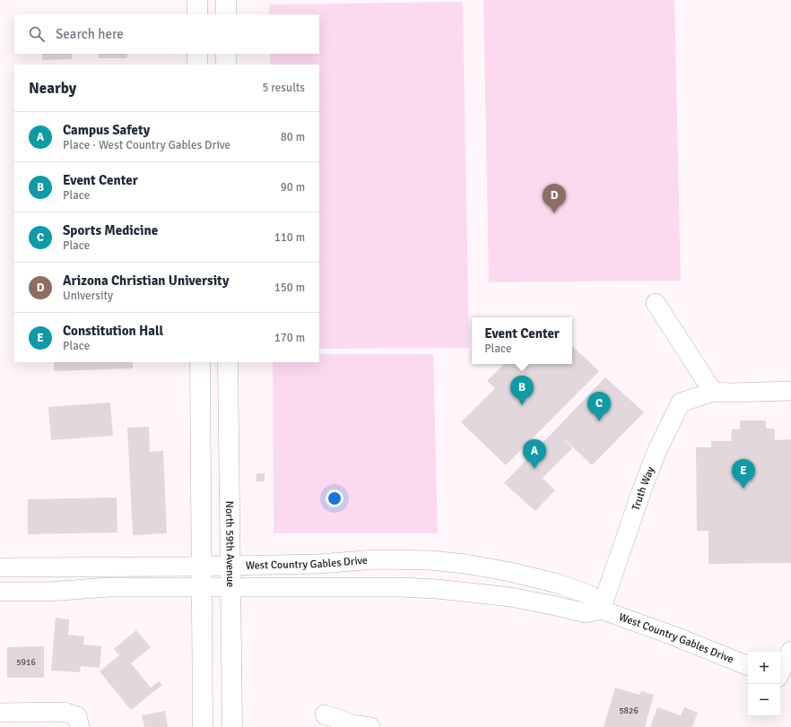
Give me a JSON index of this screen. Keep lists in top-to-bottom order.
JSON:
{
  "streets": {
    "main road": ["North 59th Avenue"],
    "street": ["Truth Way", "West Country Gables Drive"]
  },
  "crossings": [
    ["Truth Way", "West Country Gables Drive"],
    ["North 59th Avenue", "West Country Gables Drive"]
  ],
  "house_numbers": ["5916", "5826"],
  "page": {
    "search": "Search here",
    "heading": ["Nearby", "5 results"],
    "list": [
      {
        "mark": "A",
        "name": "Campus Safety",
        "note": "Place · West Country Gables Drive",
        "value": "80 m"
      },
      {
        "mark": "B",
        "name": "Event Center",
        "note": "Place",
        "value": "90 m"
      },
      {
        "mark": "C",
        "name": "Sports Medicine",
        "note": "Place",
        "value": "110 m"
      },
      {
        "mark": "D",
        "name": "Arizona Christian University",
        "note": "University",
        "value": "150 m"
      },
      {
        "mark": "E",
        "name": "Constitution Hall",
        "note": "Place",
        "value": "170 m"
      }
    ],
    "pins": [
      "D",
      "B",
      "C",
      "A",
      "E"
    ],
    "popup": ["Event Center", "Place"],
    "map_buttons": ["+", "−"]
  }
}
